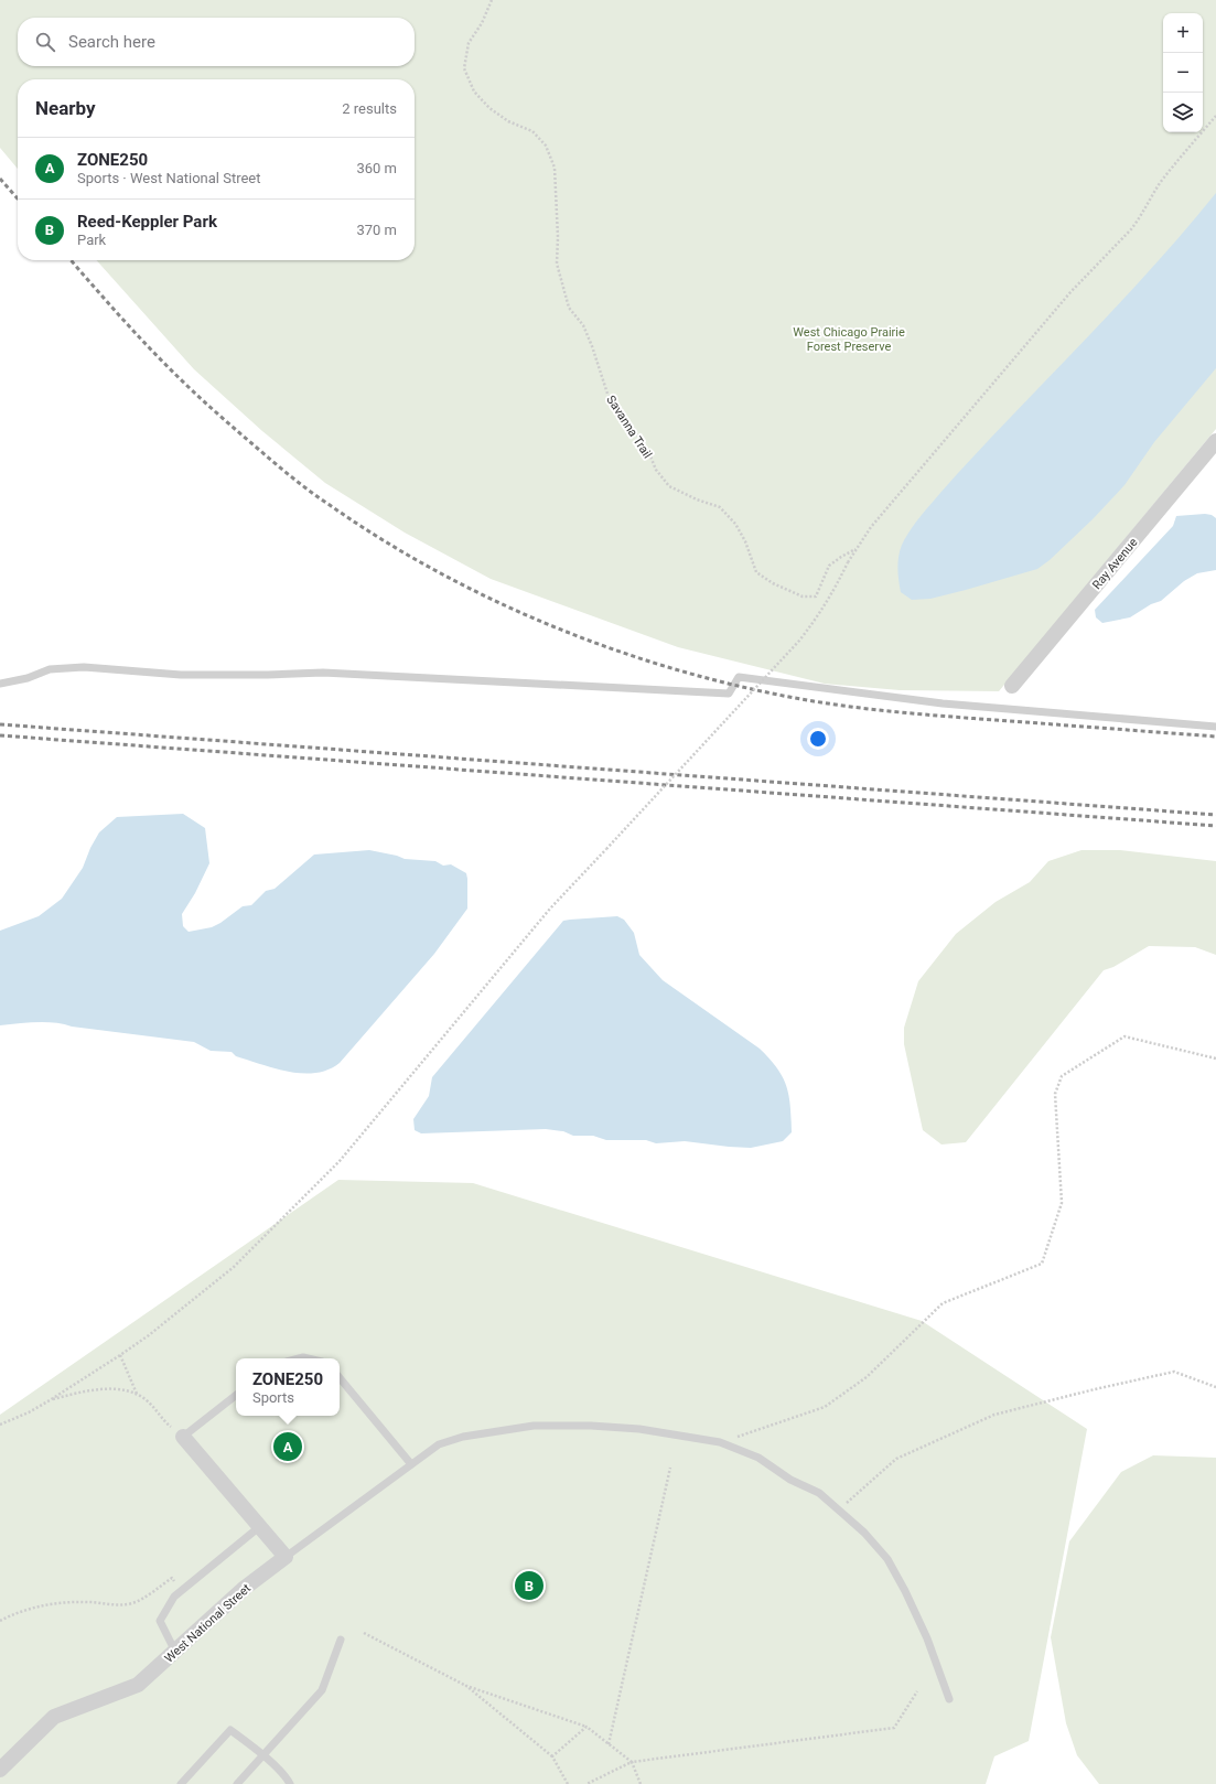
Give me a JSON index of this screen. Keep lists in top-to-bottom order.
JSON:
{
  "streets": {
    "street": ["Ray Avenue", "West National Street"],
    "path": ["Savanna Trail"]
  },
  "parks": ["West Chicago Prairie Forest Preserve"],
  "page": {
    "map_buttons": ["+", "−"],
    "search": "Search here",
    "heading": ["Nearby", "2 results"],
    "list": [
      {
        "mark": "A",
        "name": "ZONE250",
        "note": "Sports · West National Street",
        "value": "360 m"
      },
      {
        "mark": "B",
        "name": "Reed-Keppler Park",
        "note": "Park",
        "value": "370 m"
      }
    ],
    "popup": ["ZONE250", "Sports"],
    "pins": ["A", "B"]
  }
}
